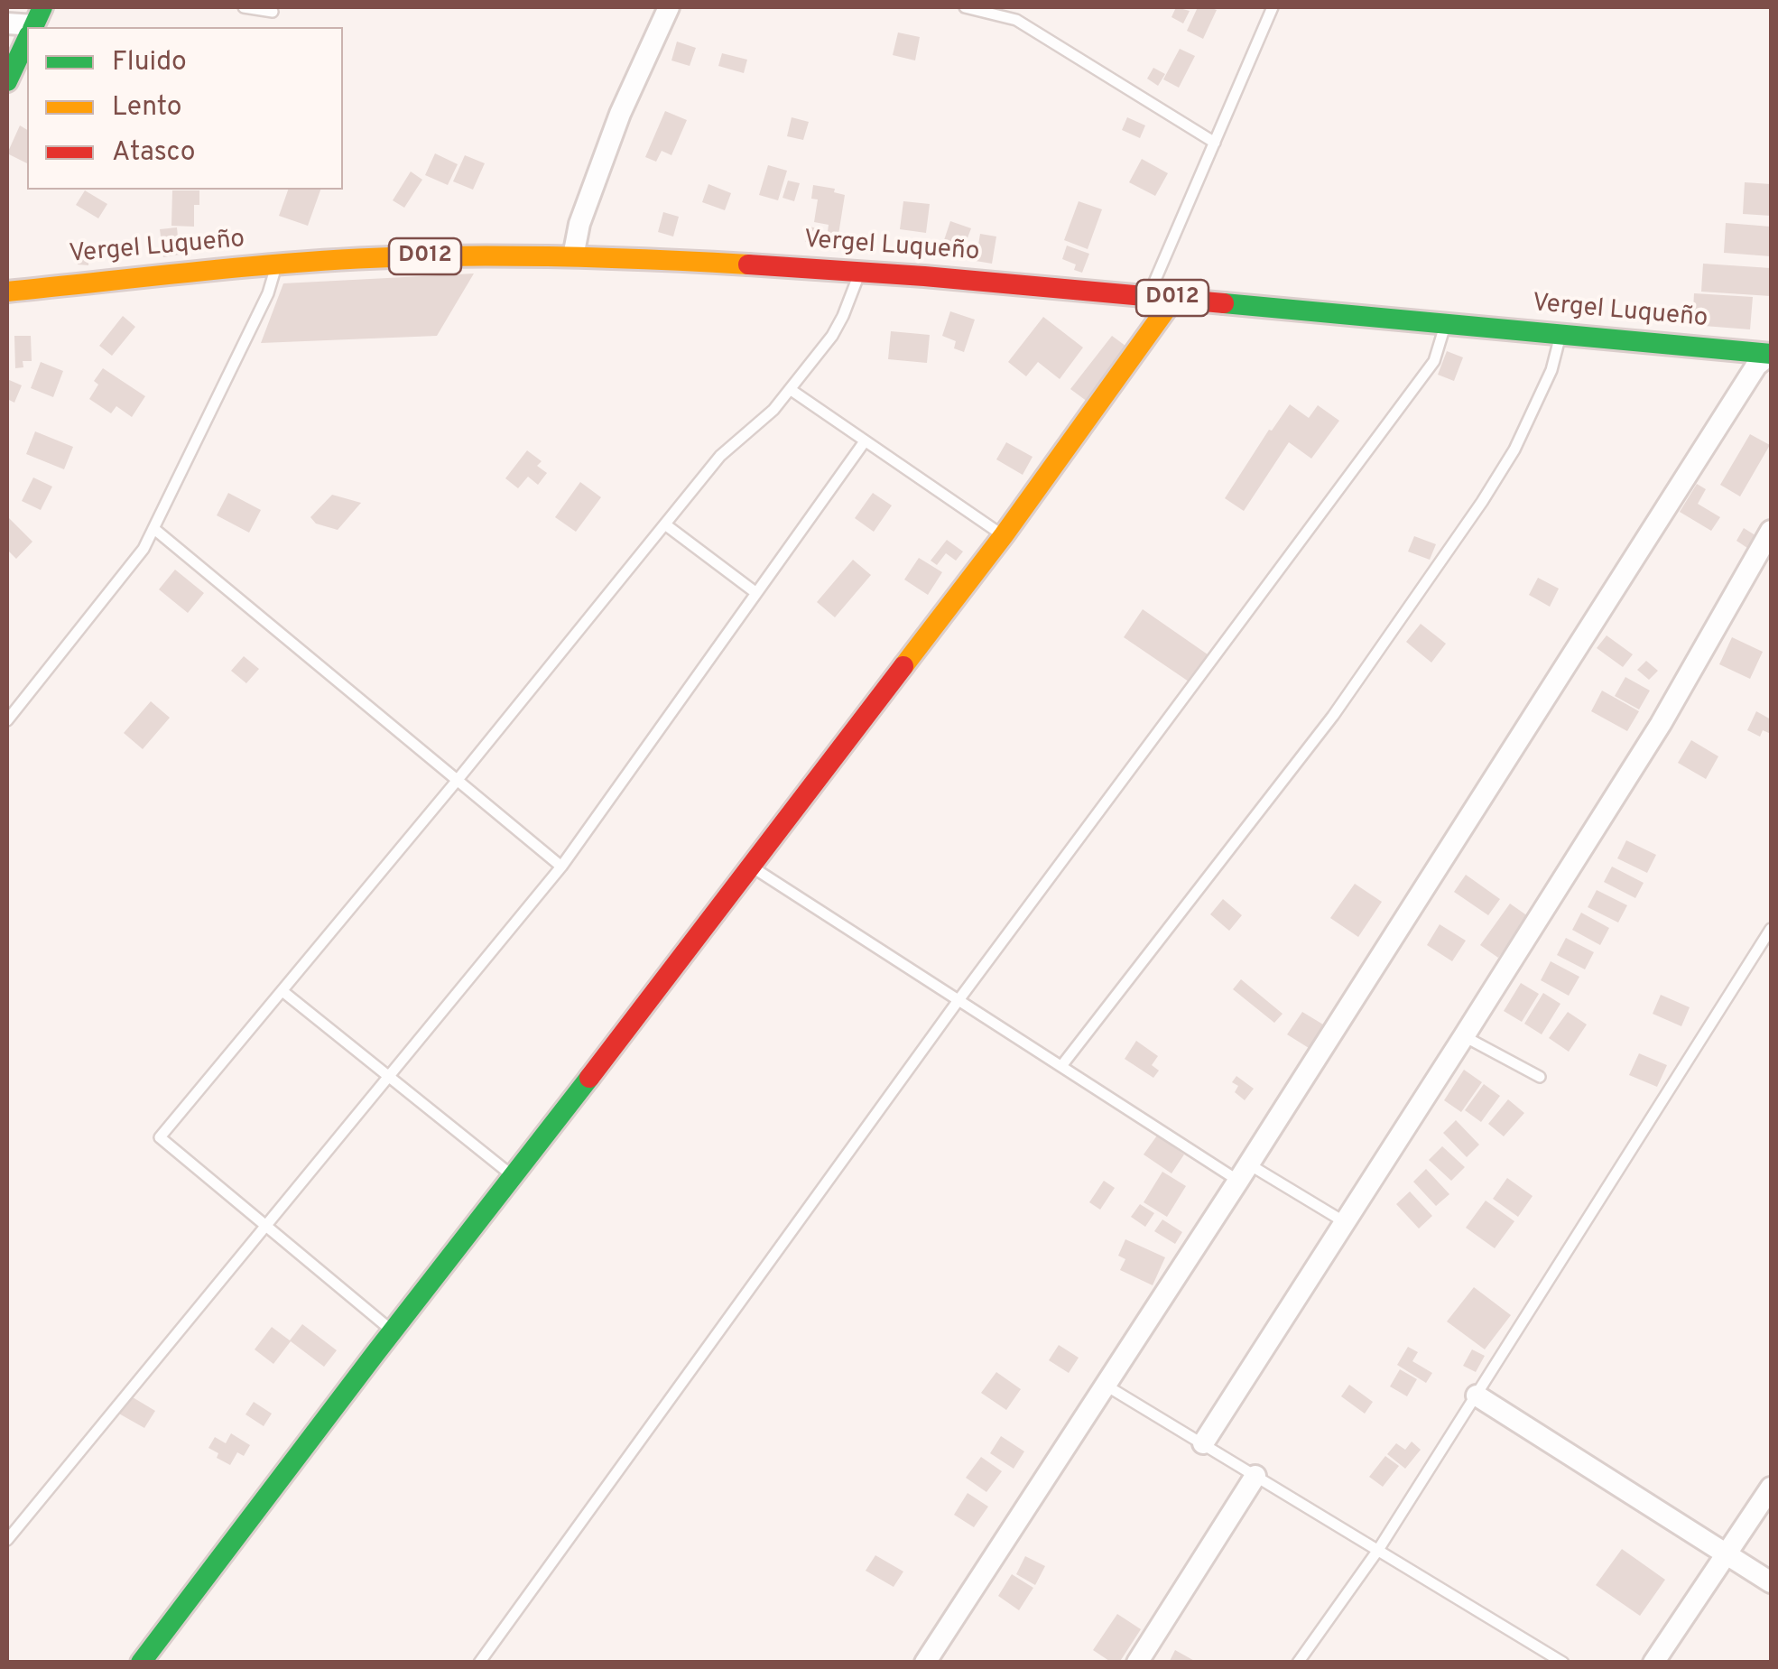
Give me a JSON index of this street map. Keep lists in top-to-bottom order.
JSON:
{
  "streets": {
    "main road": ["Vergel Luqueño", "D012"]
  },
  "legend": ["Fluido", "Lento", "Atasco"]
}
